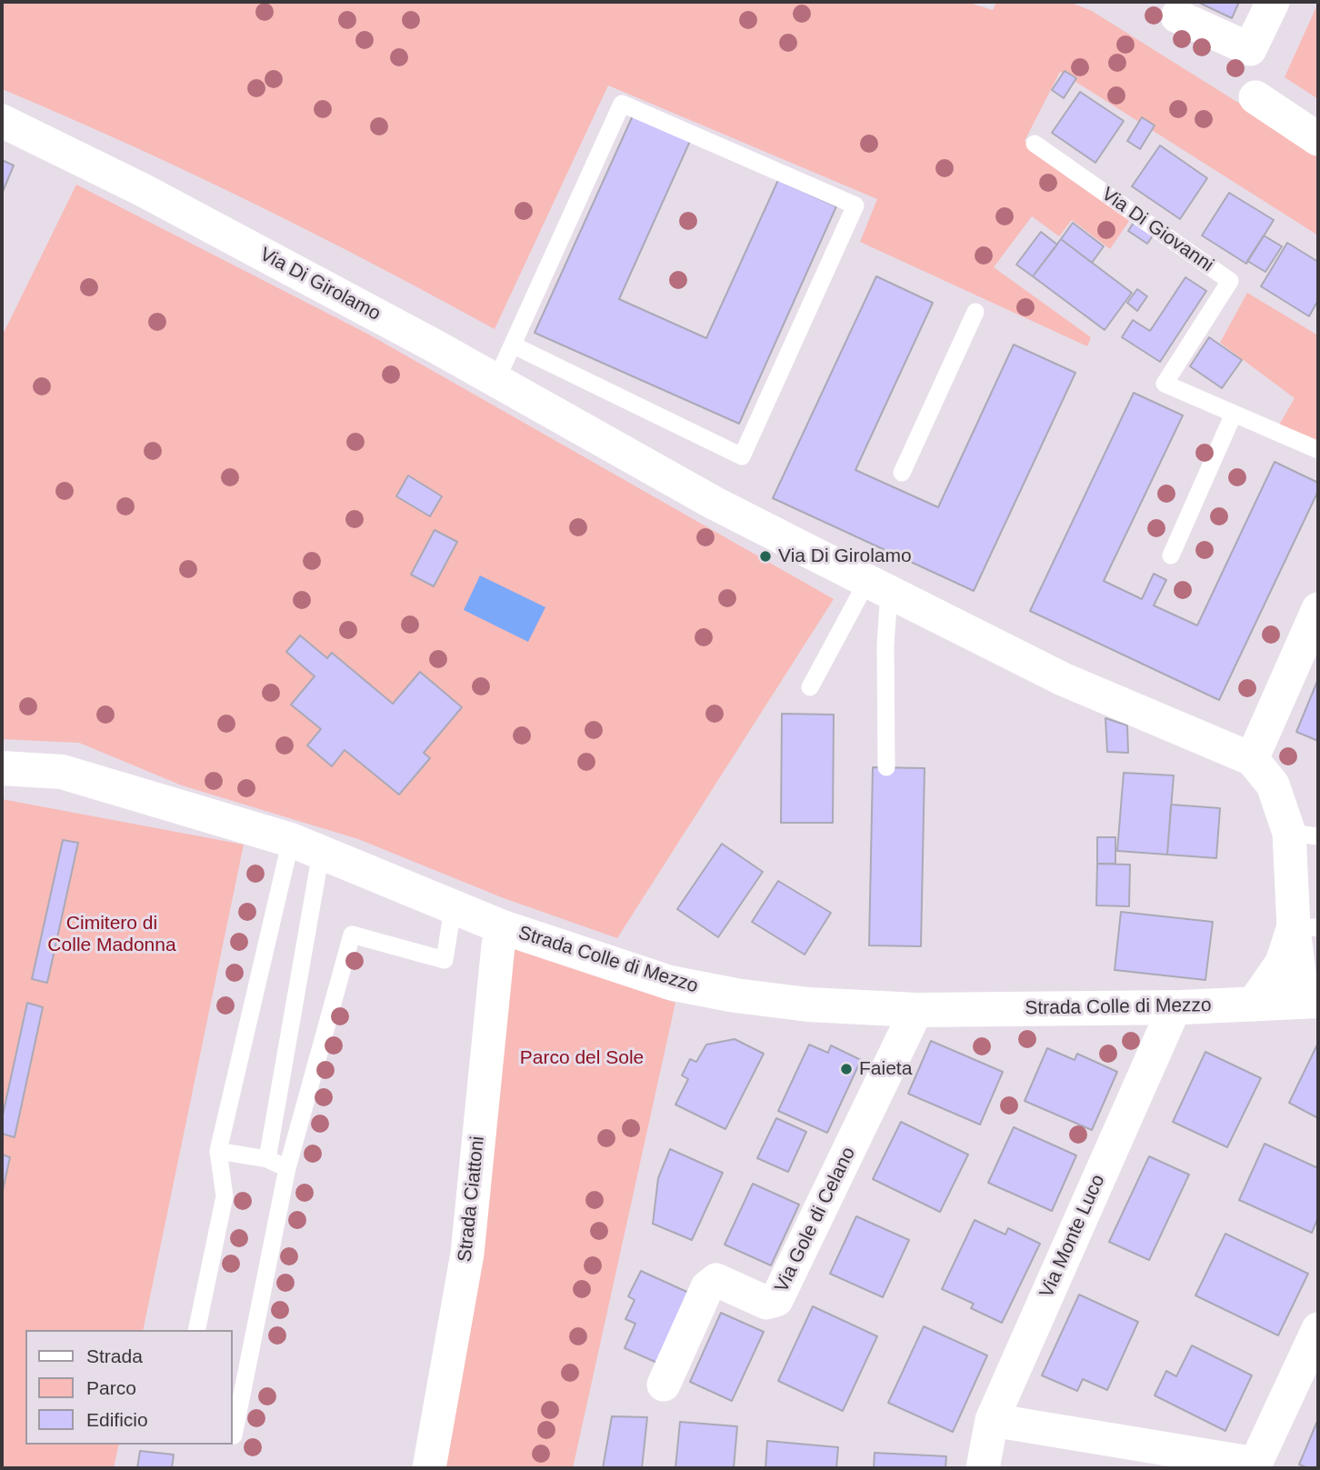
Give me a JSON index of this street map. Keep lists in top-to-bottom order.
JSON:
{
  "streets": {
    "street": [
      "Via Di Girolamo",
      "Strada Colle di Mezzo",
      "Strada Ciattoni",
      "Via Gole di Celano",
      "Via Monte Luco"
    ],
    "lane": ["Via Di Giovanni"]
  },
  "crossings": [
    ["Via Di Girolamo", "Strada Colle di Mezzo"],
    ["Strada Colle di Mezzo", "Strada Ciattoni"],
    ["Strada Colle di Mezzo", "Via Gole di Celano"],
    ["Strada Colle di Mezzo", "Via Monte Luco"]
  ],
  "parks": ["Cimitero di Colle Madonna", "Parco del Sole"],
  "places": ["Via Di Girolamo", "Faieta"],
  "legend": ["Strada", "Parco", "Edificio"]
}
